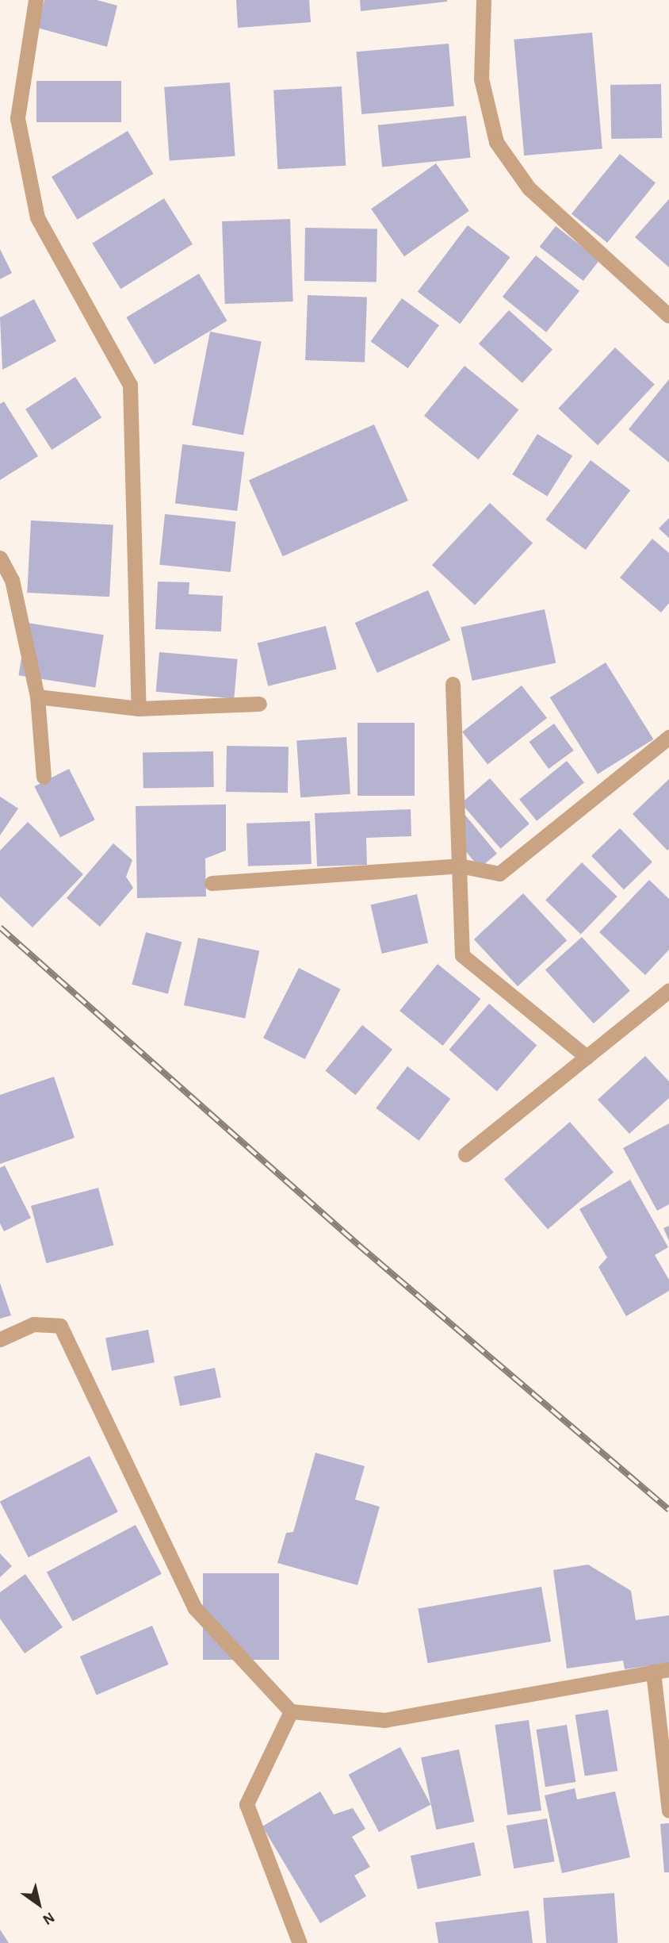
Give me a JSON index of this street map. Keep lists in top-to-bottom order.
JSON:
{
  "north": "bottom right"
}
